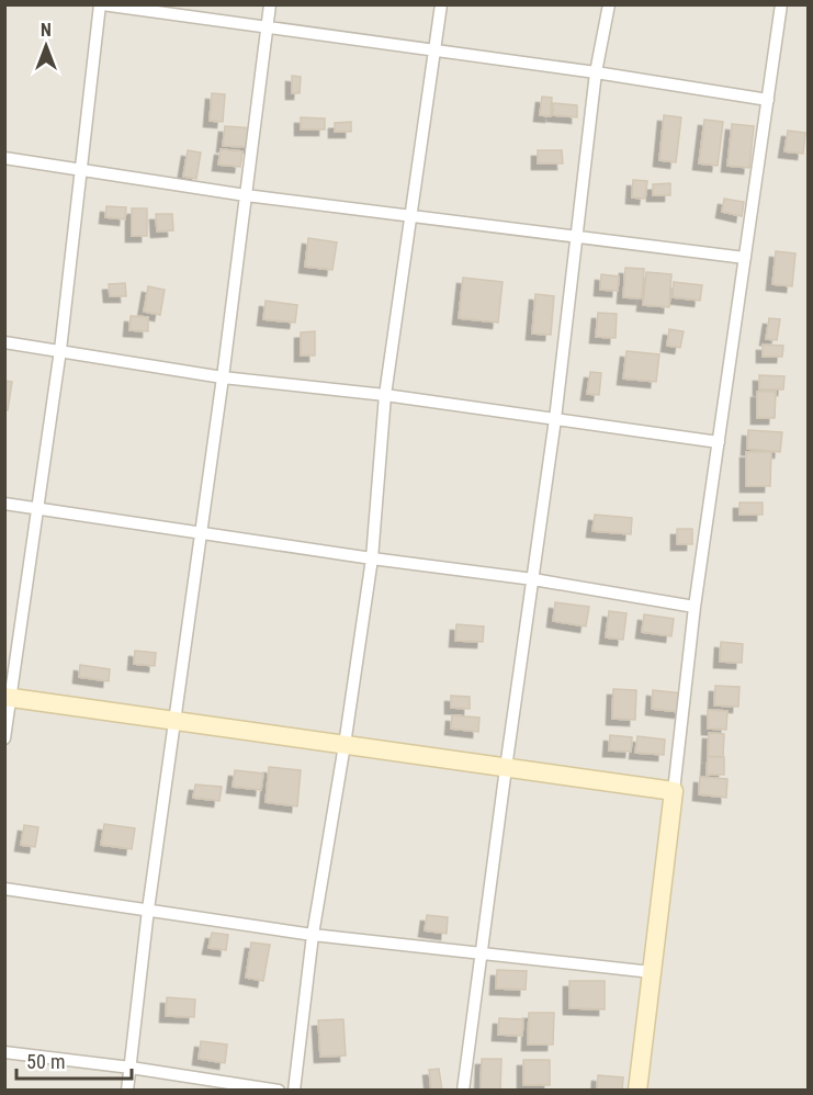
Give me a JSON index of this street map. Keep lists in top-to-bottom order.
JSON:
{
  "scale_bar": "50 m",
  "north": "top"
}
